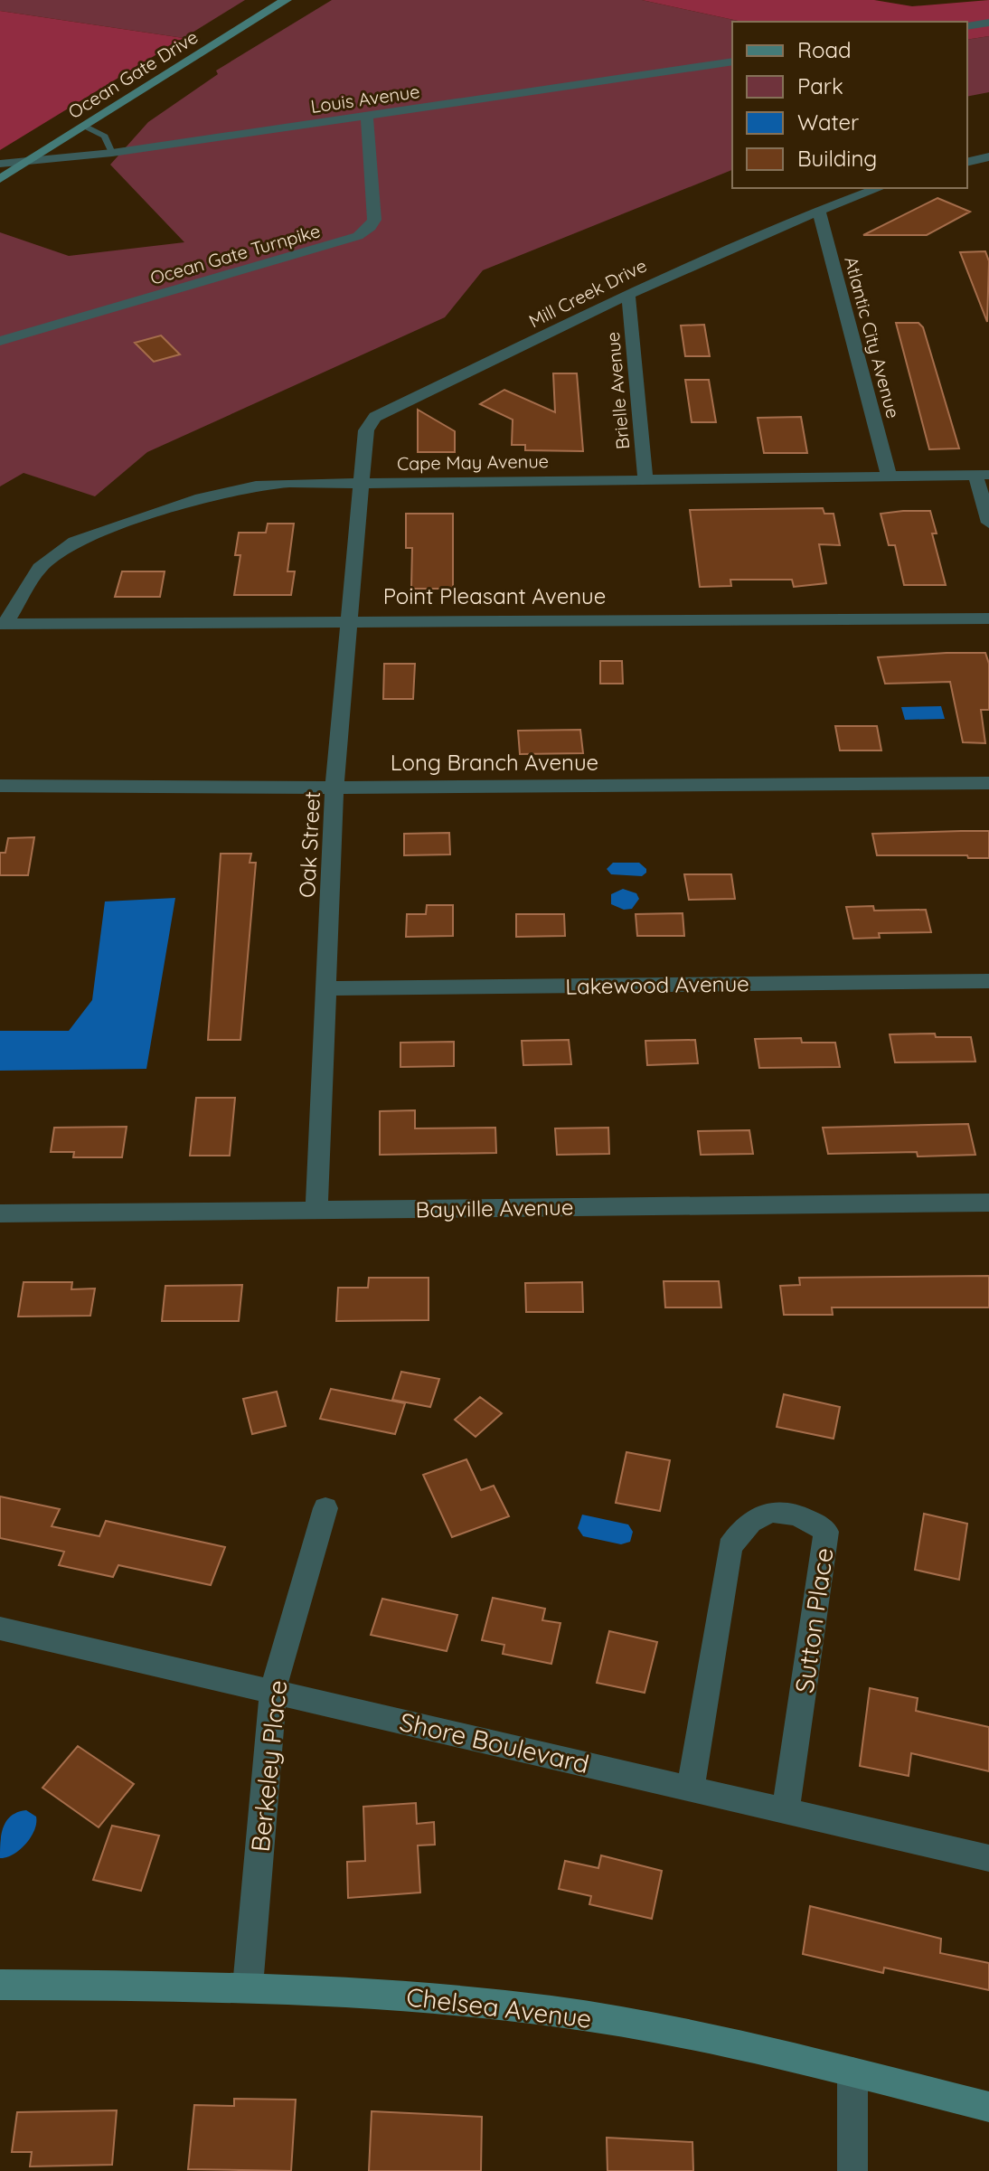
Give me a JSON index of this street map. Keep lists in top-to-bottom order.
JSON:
{
  "streets": {
    "main road": ["Ocean Gate Drive", "Chelsea Avenue"],
    "street": [
      "Louis Avenue",
      "Ocean Gate Turnpike",
      "Mill Creek Drive",
      "Atlantic City Avenue",
      "Brielle Avenue",
      "Cape May Avenue",
      "Point Pleasant Avenue",
      "Long Branch Avenue",
      "Oak Street",
      "Lakewood Avenue",
      "Bayville Avenue",
      "Sutton Place",
      "Shore Boulevard",
      "Berkeley Place"
    ]
  },
  "crossings": [
    ["Ocean Gate Drive", "Louis Avenue"],
    ["Louis Avenue", "Ocean Gate Turnpike"],
    ["Mill Creek Drive", "Atlantic City Avenue"],
    ["Mill Creek Drive", "Brielle Avenue"],
    ["Mill Creek Drive", "Cape May Avenue"],
    ["Mill Creek Drive", "Oak Street"],
    ["Atlantic City Avenue", "Cape May Avenue"],
    ["Brielle Avenue", "Cape May Avenue"],
    ["Cape May Avenue", "Point Pleasant Avenue"],
    ["Cape May Avenue", "Oak Street"],
    ["Point Pleasant Avenue", "Oak Street"],
    ["Long Branch Avenue", "Oak Street"],
    ["Oak Street", "Lakewood Avenue"],
    ["Oak Street", "Bayville Avenue"],
    ["Sutton Place", "Shore Boulevard"],
    ["Shore Boulevard", "Berkeley Place"],
    ["Berkeley Place", "Chelsea Avenue"]
  ],
  "legend": [
    "Road",
    "Park",
    "Water",
    "Building"
  ]
}
